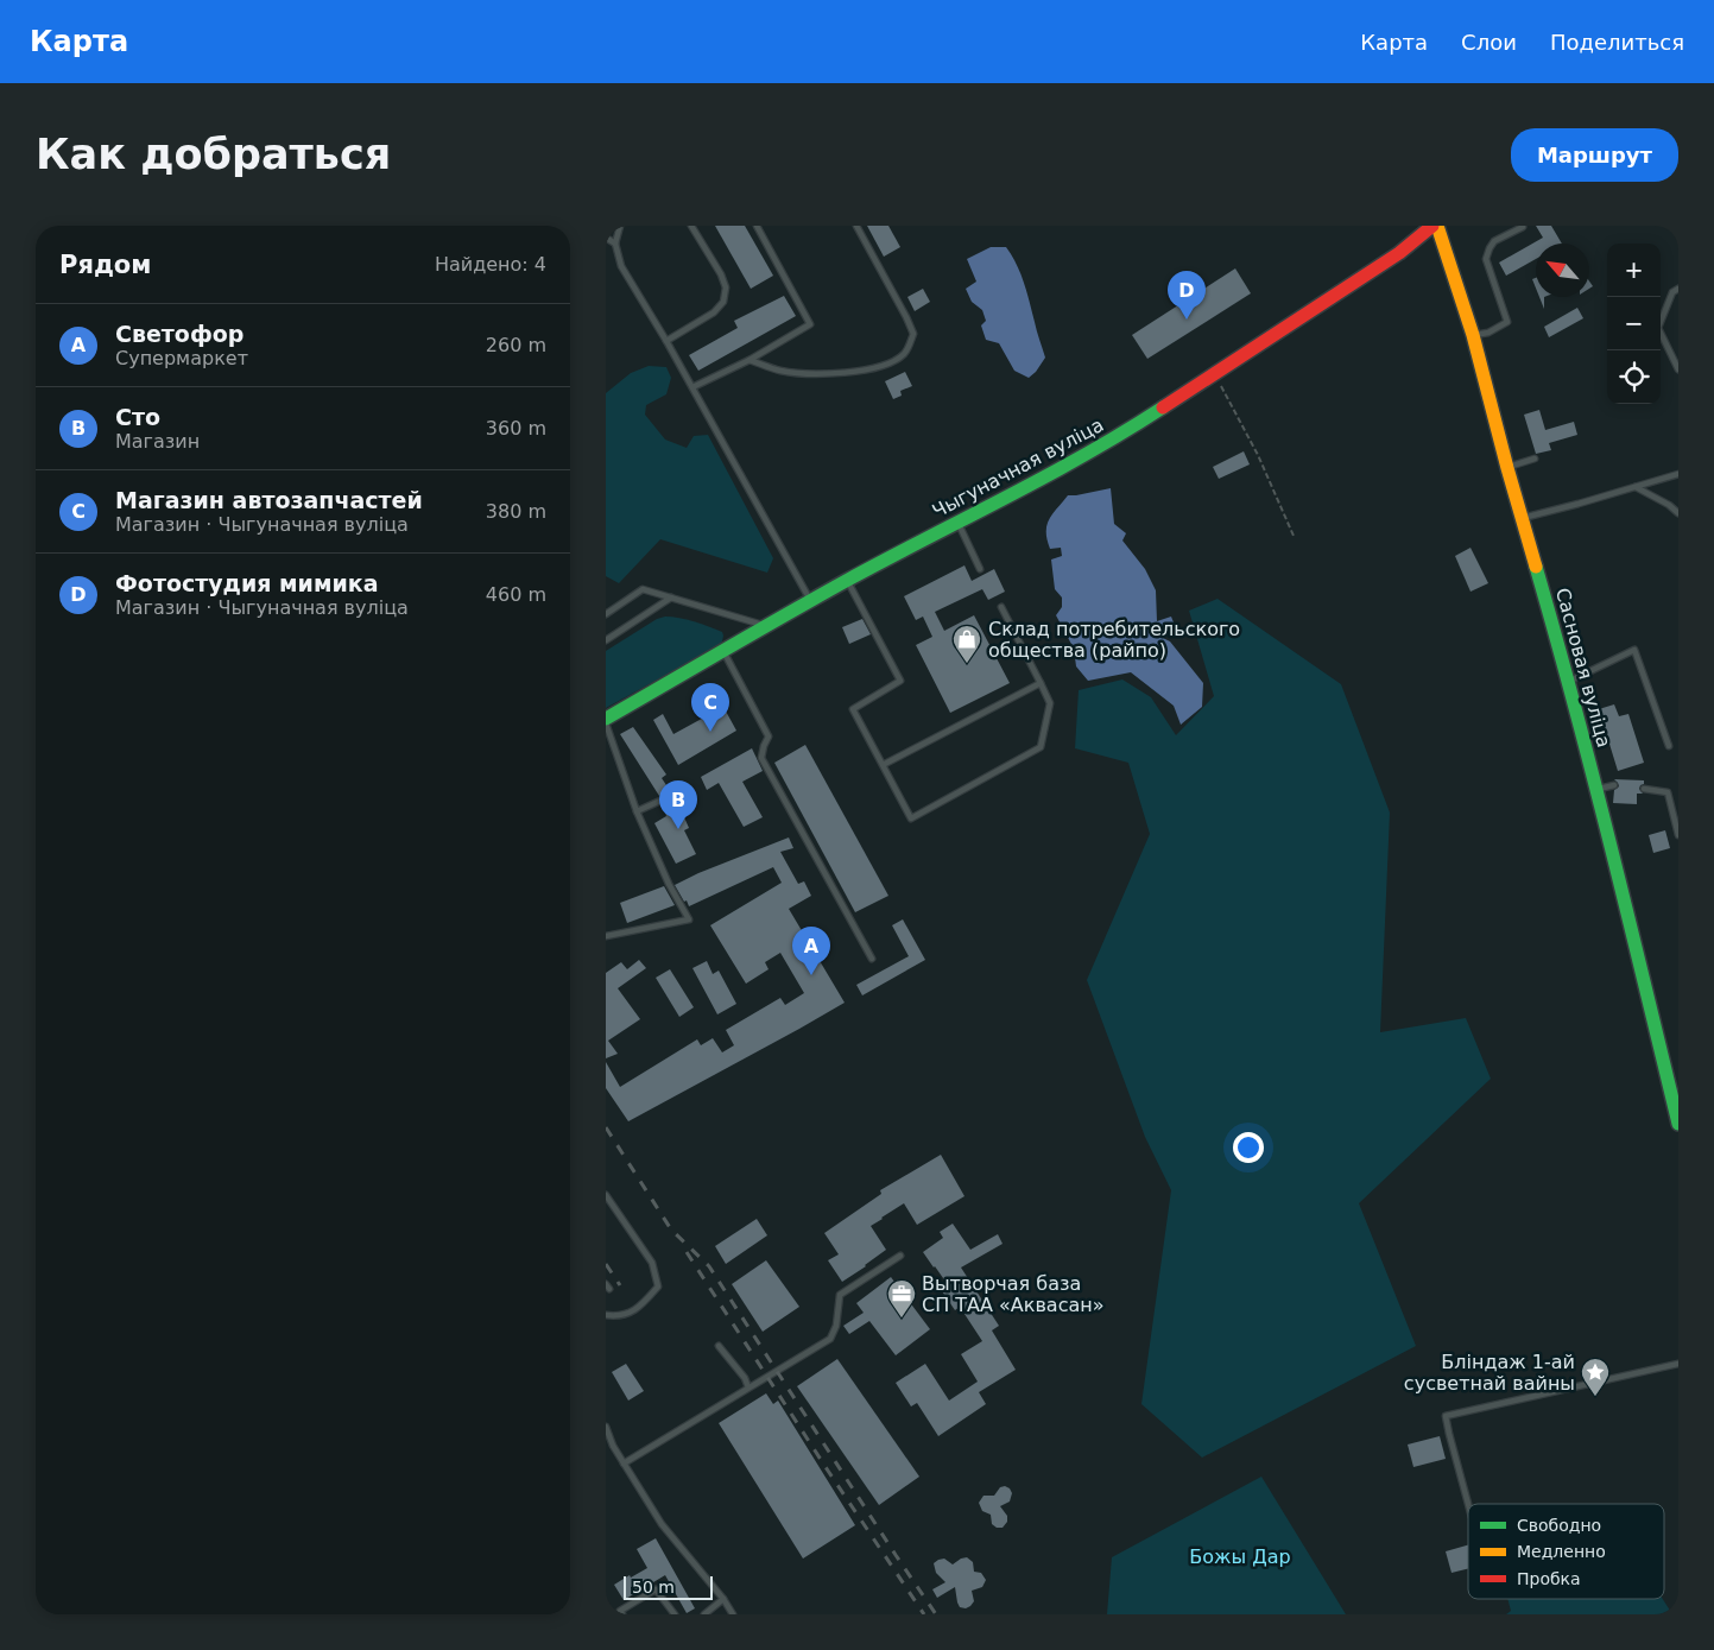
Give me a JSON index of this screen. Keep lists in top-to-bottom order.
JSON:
{
  "streets": {
    "street": ["Чыгуначная вуліца", "Сасновая вуліца"]
  },
  "parks": ["Божы Дар"],
  "places": {
    "shop": ["Склад потребительского общества (райпо)"],
    "office": ["Вытворчая база СП ТАА «Аквасан»"],
    "place": ["Бліндаж 1-ай сусветнай вайны"]
  },
  "legend": ["Свободно", "Медленно", "Пробка"],
  "scale_bar": "50 m",
  "north": "top left",
  "page": {
    "header": "Карта",
    "nav": ["Карта", "Слои", "Поделиться"],
    "buttons": "Маршрут",
    "title": "Как добраться",
    "heading": ["Рядом", "Найдено: 4"],
    "map_buttons": ["+", "−"],
    "pins": [
      "D",
      "C",
      "B",
      "A"
    ],
    "list": [
      {
        "mark": "A",
        "name": "Светофор",
        "note": "Супермаркет",
        "value": "260 m"
      },
      {
        "mark": "B",
        "name": "Сто",
        "note": "Магазин",
        "value": "360 m"
      },
      {
        "mark": "C",
        "name": "Магазин автозапчастей",
        "note": "Магазин · Чыгуначная вуліца",
        "value": "380 m"
      },
      {
        "mark": "D",
        "name": "Фотостудия мимика",
        "note": "Магазин · Чыгуначная вуліца",
        "value": "460 m"
      }
    ],
    "scale": "50 m"
  }
}
